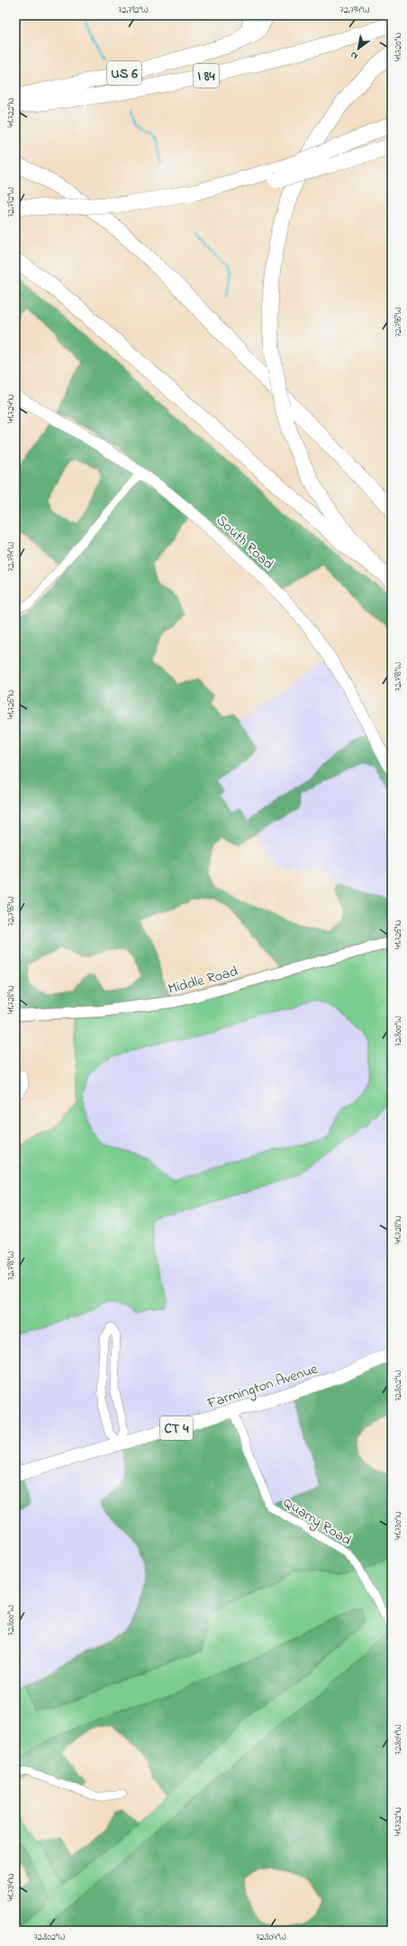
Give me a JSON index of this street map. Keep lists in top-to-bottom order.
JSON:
{
  "streets": {
    "highway": ["US 6", "I 84"],
    "main road": ["South Road", "Farmington Avenue", "CT 4"],
    "street": ["Middle Road", "Quarry Road"]
  },
  "crossings": [
    ["Farmington Avenue", "Quarry Road"]
  ],
  "north": "bottom left",
  "coordinates": [
    "72.792°W",
    "72.794°W",
    "41.720°N",
    "41.722°N",
    "72.796°W",
    "41.724°N",
    "72.798°W",
    "41.726°N",
    "41.728°N",
    "72.800°W",
    "72.802°W",
    "41.730°N",
    "72.804°W",
    "41.732°N",
    "41.734°N"
  ]
}
